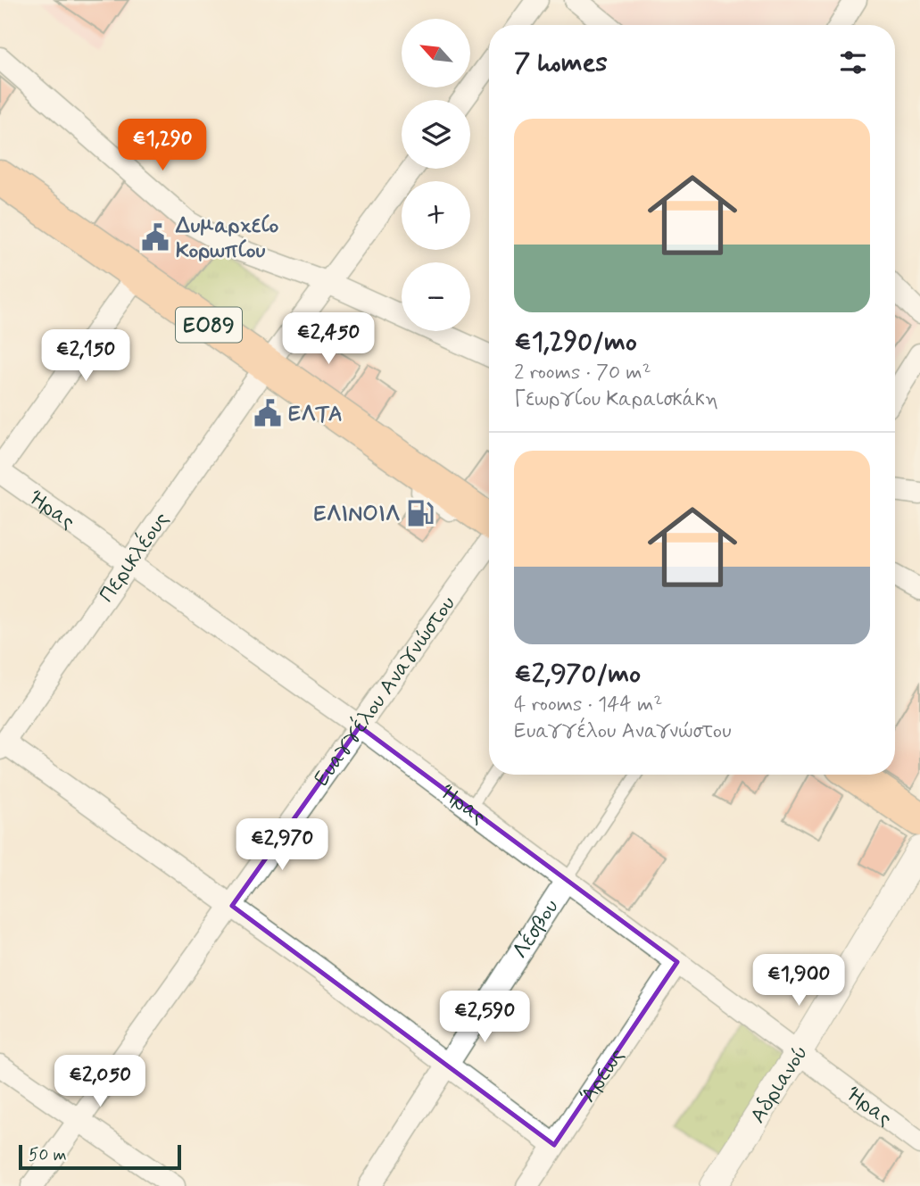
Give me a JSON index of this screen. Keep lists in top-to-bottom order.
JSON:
{
  "streets": {
    "main road": ["ΕΟ89"],
    "street": [
      "Ήρας",
      "Περικλέους",
      "Ευαγγέλου Αναγνώστου",
      "Λέσβου",
      "Άρεως",
      "Αδριανού"
    ]
  },
  "crossings": [
    ["ΕΟ89", "Περικλέους"],
    ["ΕΟ89", "Ευαγγέλου Αναγνώστου"],
    ["Ήρας", "Περικλέους"],
    ["Ήρας", "Ευαγγέλου Αναγνώστου"],
    ["Ήρας", "Λέσβου"],
    ["Ήρας", "Άρεως"],
    ["Ήρας", "Αδριανού"]
  ],
  "places": {
    "public building": ["Δυμαρχείο Κορωπίου", "ΕΛΤΑ"],
    "fuel station": ["ΕΛΙΝΟΙΛ"]
  },
  "scale_bar": "50 m",
  "north": "top left",
  "page": {
    "map_buttons": ["+", "−"],
    "heading": "7 homes",
    "list": [
      {
        "name": "€1,290/mo",
        "note": "2 rooms · 70 m² · Γεωργίου Καραισκάκη"
      },
      {
        "name": "€2,970/mo",
        "note": "4 rooms · 144 m² · Ευαγγέλου Αναγνώστου"
      }
    ],
    "price": [
      "€1,290",
      "€2,450",
      "€2,150",
      "€2,970",
      "€1,900",
      "€2,590",
      "€2,050"
    ],
    "scale": "50 m"
  }
}
